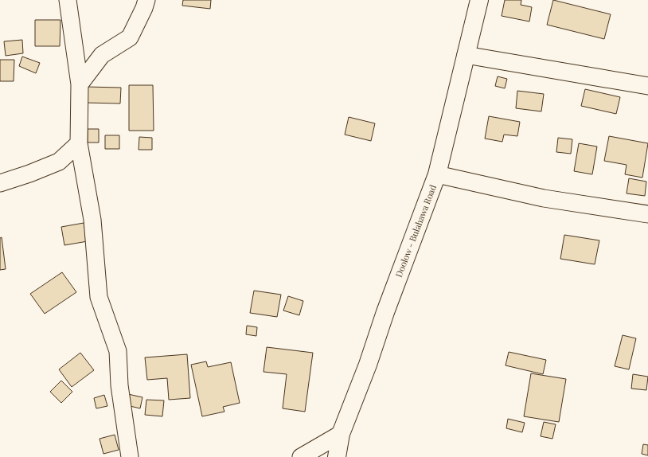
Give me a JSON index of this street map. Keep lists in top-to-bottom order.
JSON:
{
  "streets": {
    "main road": ["Doolow - Bulahawa Road"]
  }
}
